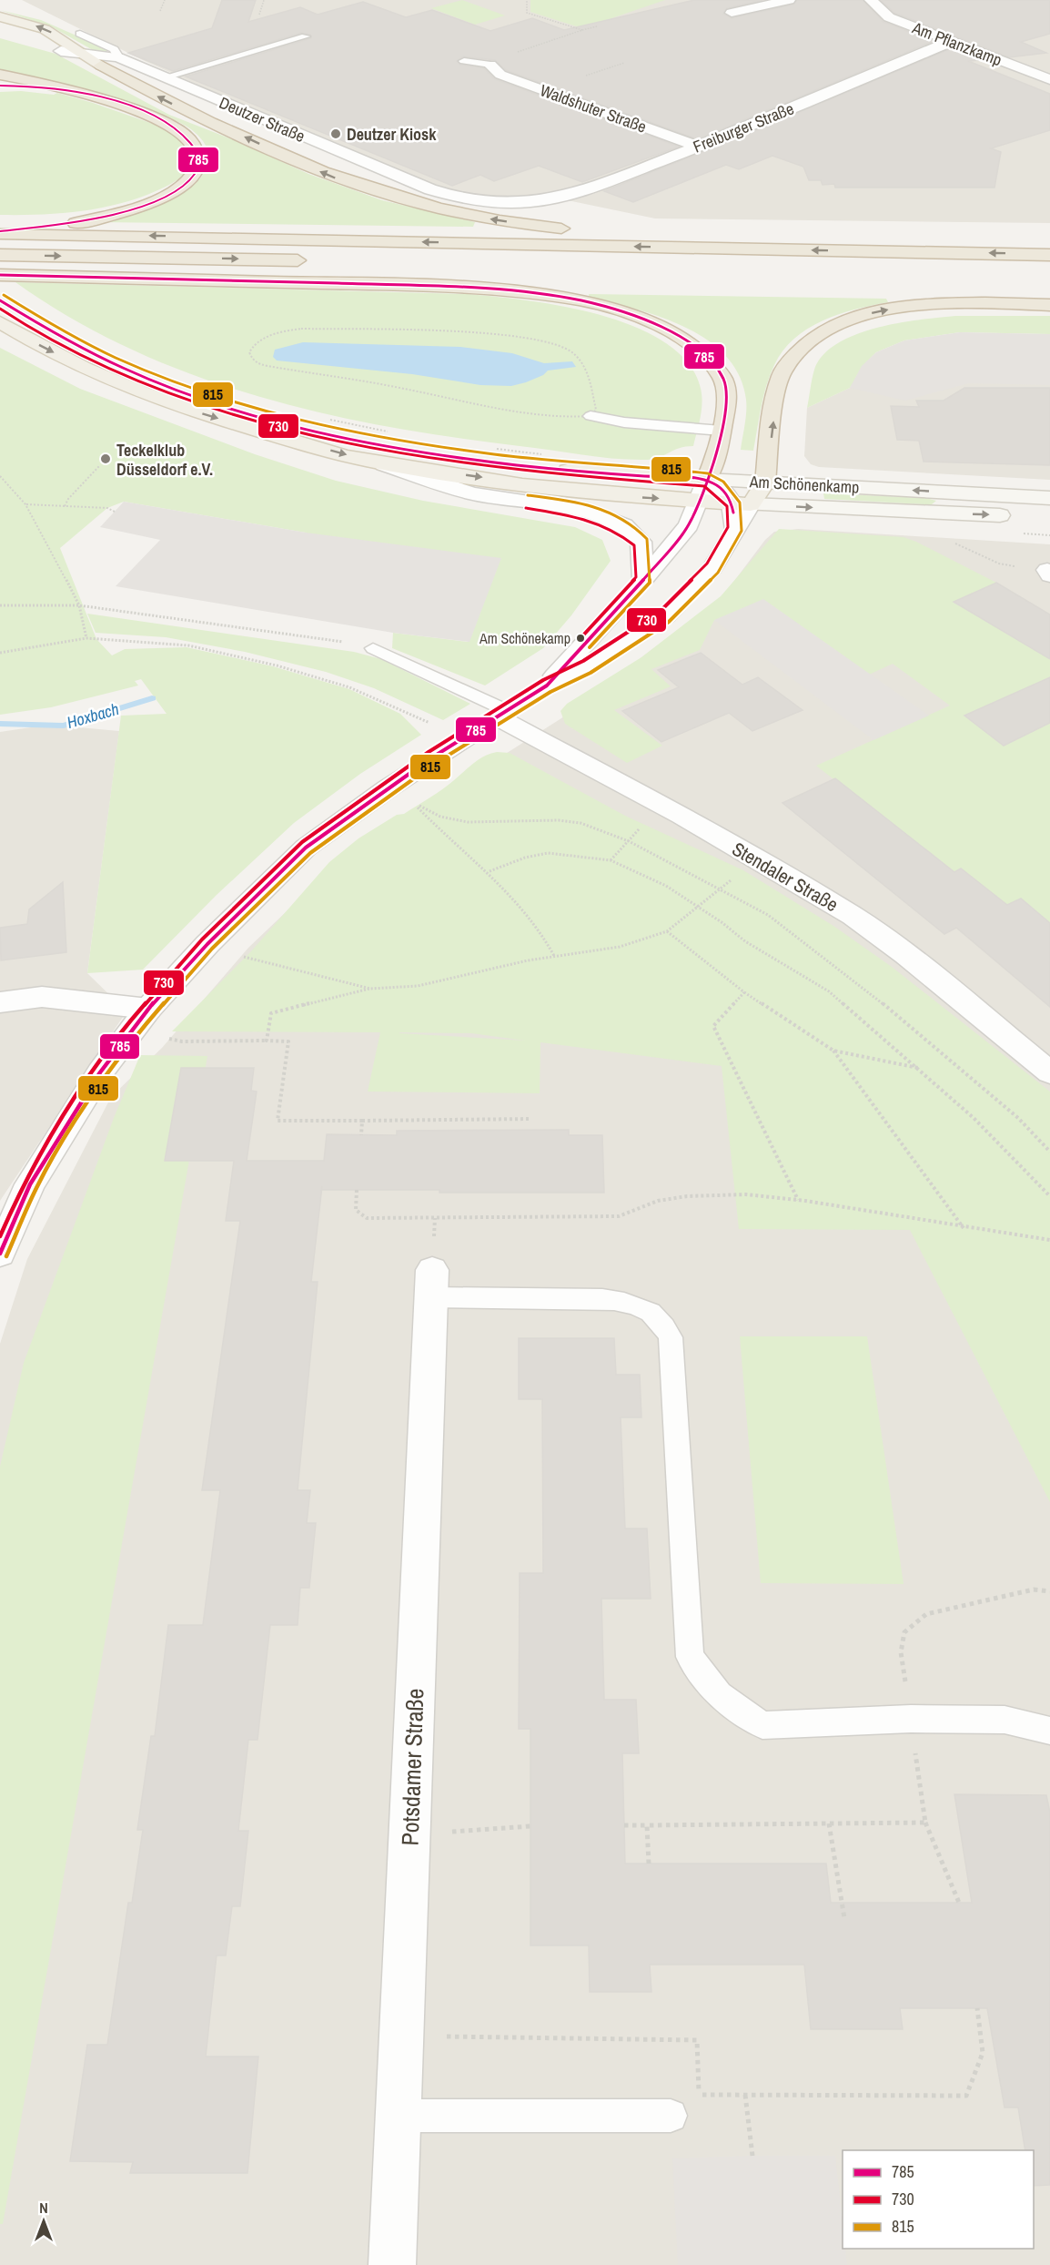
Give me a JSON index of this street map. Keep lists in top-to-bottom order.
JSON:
{
  "streets": {
    "main road": ["Am Schönenkamp"],
    "street": [
      "Am Pflanzkamp",
      "Waldshuter Straße",
      "Deutzer Straße",
      "Freiburger Straße",
      "Stendaler Straße",
      "Potsdamer Straße"
    ]
  },
  "crossings": [
    ["Am Pflanzkamp", "Freiburger Straße"],
    ["Waldshuter Straße", "Freiburger Straße"],
    ["Deutzer Straße", "Freiburger Straße"]
  ],
  "water": ["Hoxbach"],
  "places": ["Deutzer Kiosk", "Teckelklub Düsseldorf e.V.", "Am Schönekamp"],
  "lines": ["transit line 785", "transit line 815", "transit line 730"],
  "legend": ["785", "730", "815"],
  "north": "top"
}
